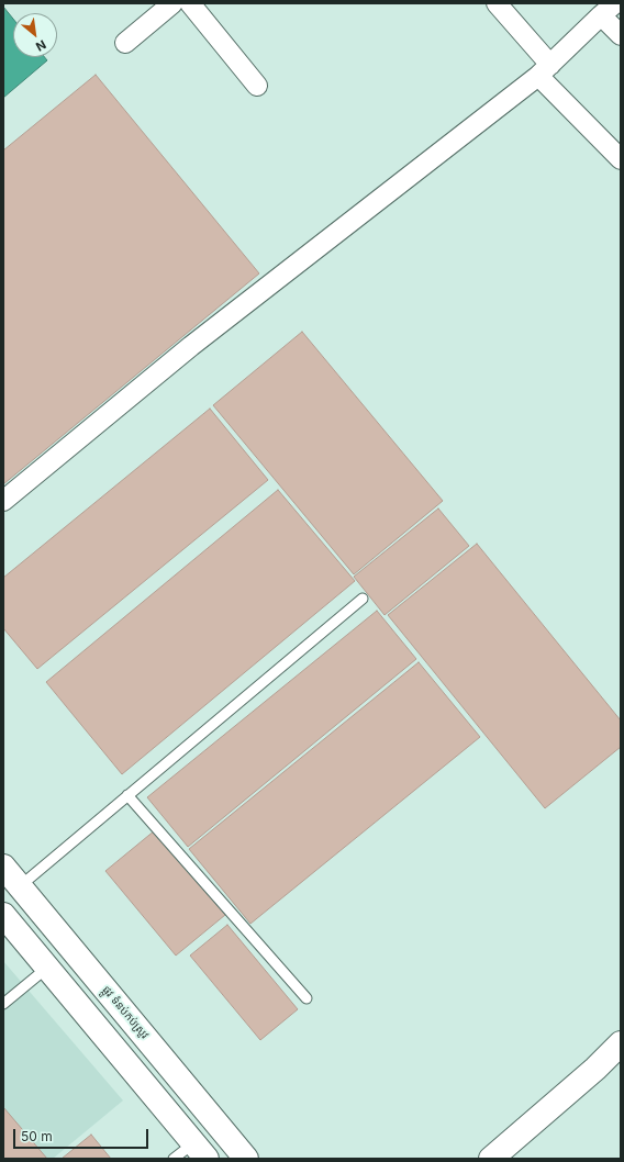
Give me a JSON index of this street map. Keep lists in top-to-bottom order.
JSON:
{
  "streets": {
    "main road": ["ផ្លូវ ទំនប់កប់ស្រូវ"]
  },
  "scale_bar": "50 m",
  "north": "bottom right"
}
